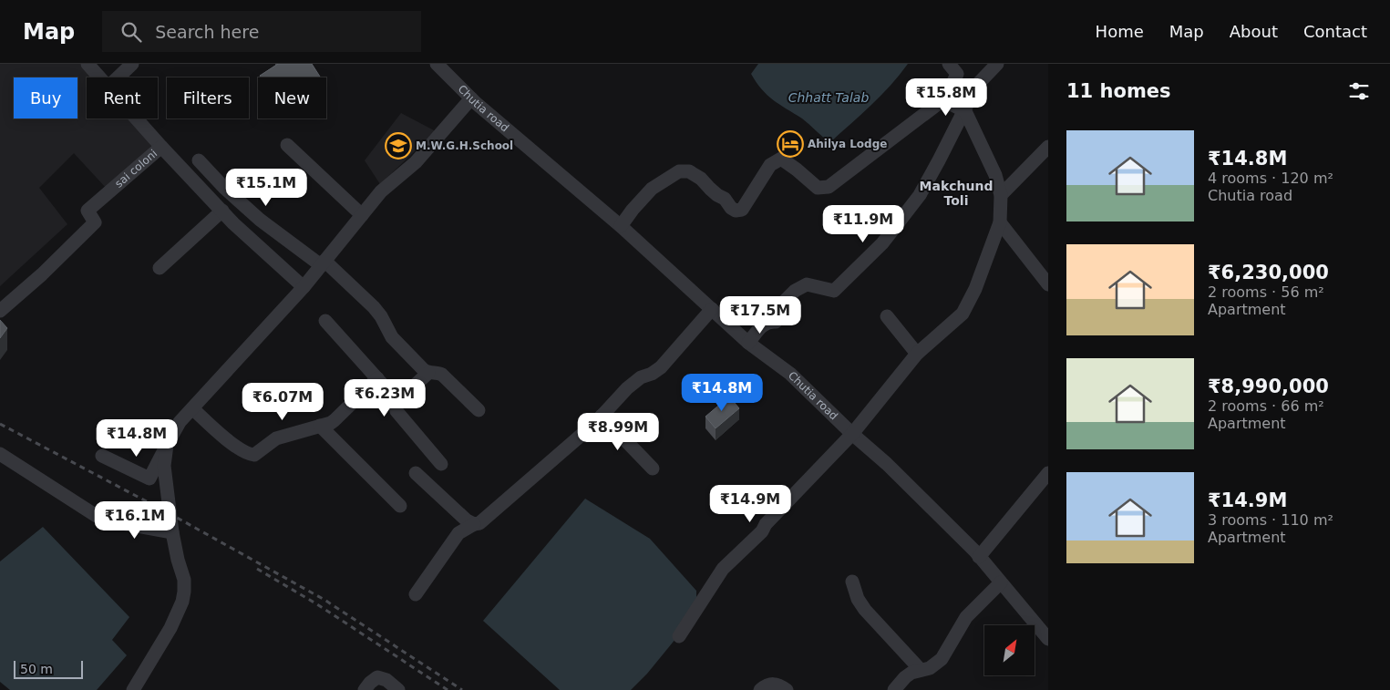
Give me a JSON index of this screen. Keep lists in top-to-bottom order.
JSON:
{
  "streets": {
    "street": ["Chutia road", "sai coloni"]
  },
  "districts": ["Makchund Toli"],
  "water": ["Chhatt Talab"],
  "places": {
    "hotel": ["Ahilya Lodge"],
    "school or university": ["M.W.G.H.School"]
  },
  "scale_bar": "50 m",
  "north": "top right",
  "page": {
    "header": "Map",
    "search": "Search here",
    "nav": [
      "Home",
      "Map",
      "About",
      "Contact"
    ],
    "heading": "11 homes",
    "chip": [
      "Buy",
      "Rent",
      "Filters",
      "New"
    ],
    "price": [
      "₹15.8M",
      "₹15.1M",
      "₹11.9M",
      "₹17.5M",
      "₹14.8M",
      "₹6.23M",
      "₹6.07M",
      "₹8.99M",
      "₹14.8M",
      "₹14.9M",
      "₹16.1M"
    ],
    "list": [
      {
        "name": "₹14.8M",
        "note": "4 rooms · 120 m² · Chutia road"
      },
      {
        "name": "₹6,230,000",
        "note": "2 rooms · 56 m² · Apartment"
      },
      {
        "name": "₹8,990,000",
        "note": "2 rooms · 66 m² · Apartment"
      },
      {
        "name": "₹14.9M",
        "note": "3 rooms · 110 m² · Apartment"
      }
    ],
    "scale": "50 m"
  }
}
